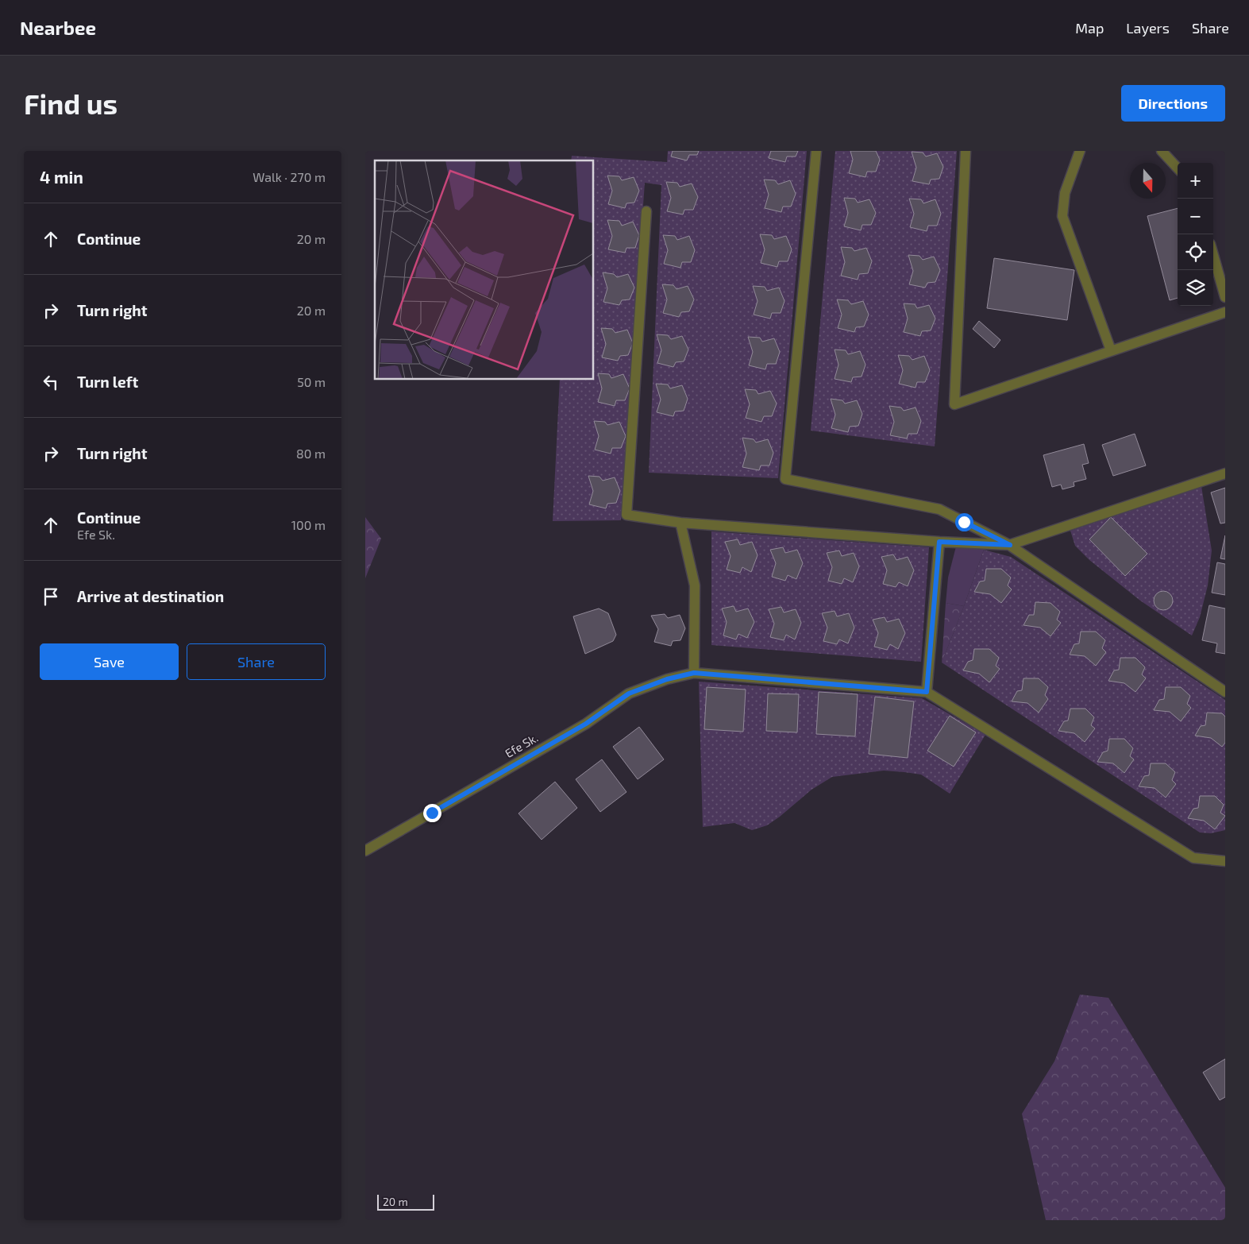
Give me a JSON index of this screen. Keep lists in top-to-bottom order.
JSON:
{
  "streets": {
    "street": ["Efe Sk."]
  },
  "scale_bar": "20 m",
  "north": "bottom",
  "page": {
    "header": "Nearbee",
    "nav": ["Map", "Layers", "Share"],
    "buttons": [
      "Directions",
      ["Save", "Share"]
    ],
    "title": "Find us",
    "heading": ["4 min", "Walk · 270 m"],
    "map_buttons": ["+", "−"],
    "list": [
      ["Continue", "20 m"],
      ["Turn right", "20 m"],
      ["Turn left", "50 m"],
      ["Turn right", "80 m"],
      ["Continue", "Efe Sk.", "100 m"],
      "Arrive at destination"
    ],
    "scale": "20 m"
  }
}
